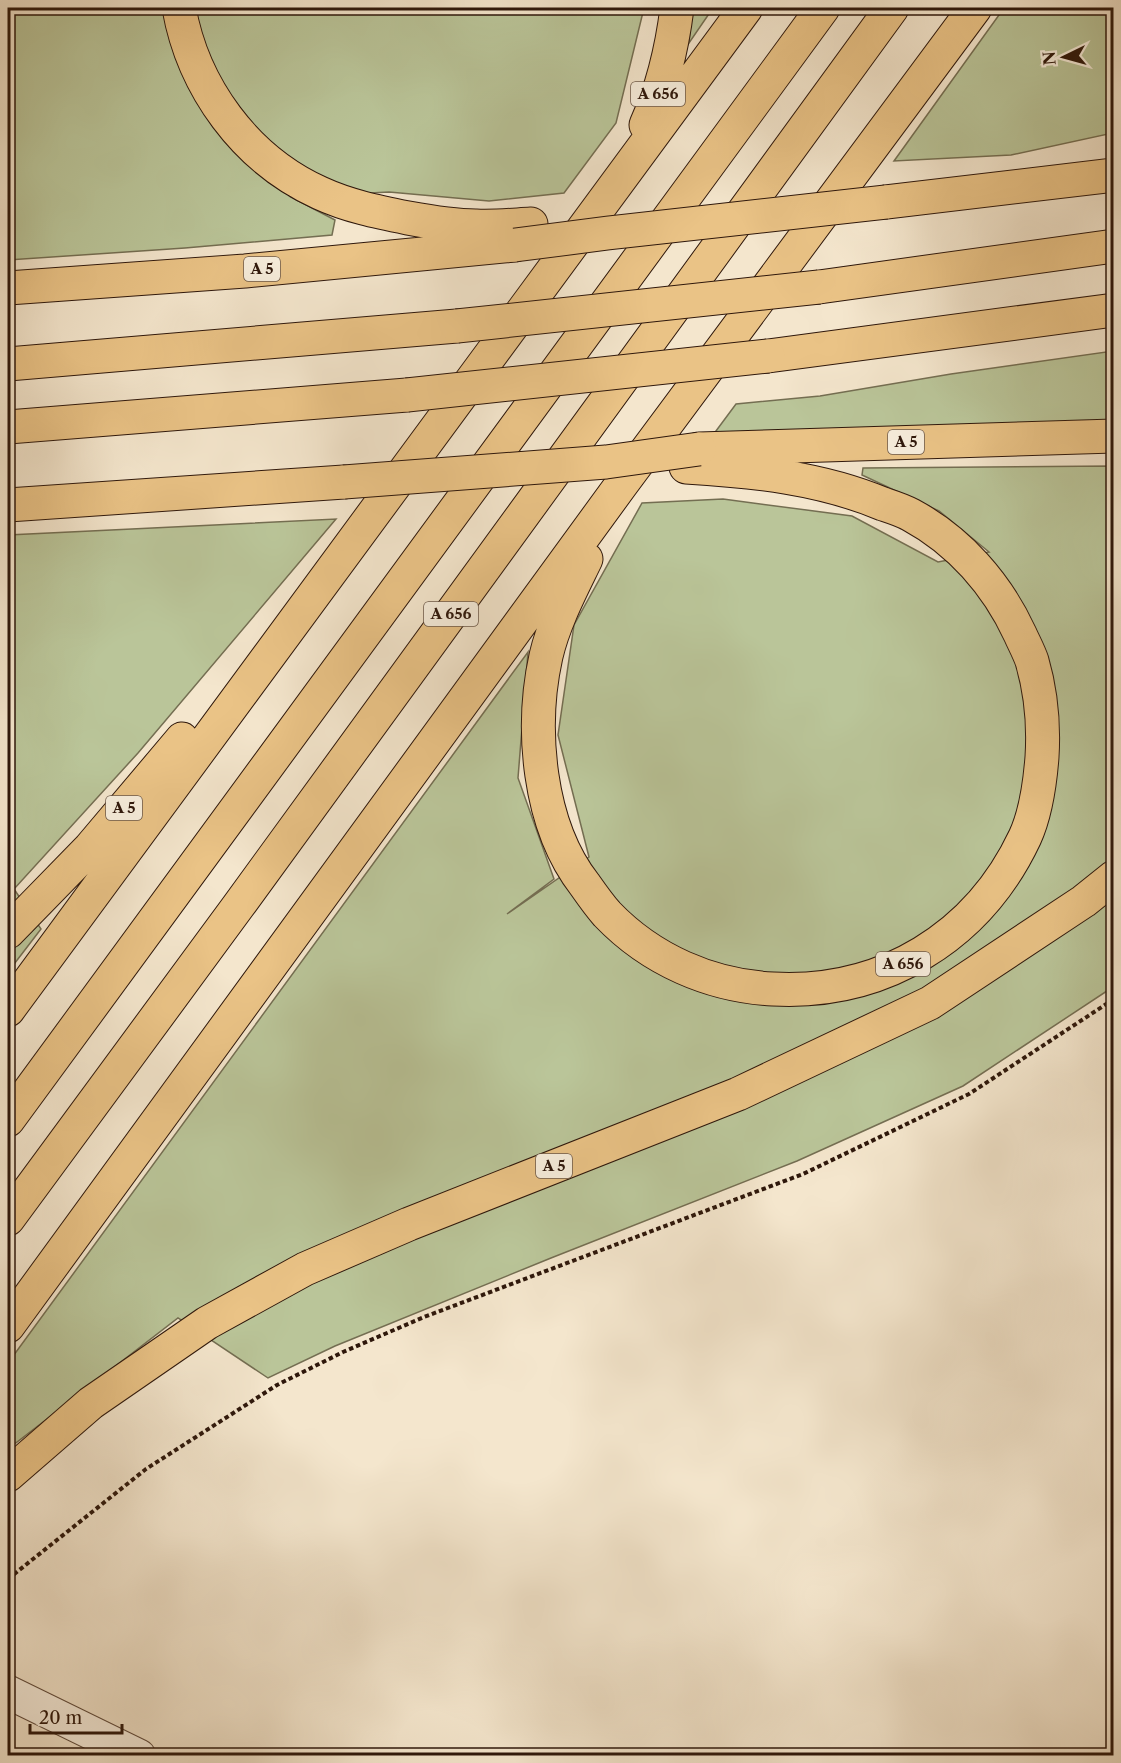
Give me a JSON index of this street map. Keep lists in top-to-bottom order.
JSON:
{
  "streets": {
    "highway": ["A 656", "A 5"]
  },
  "crossings": [
    ["A 656", "A 5"]
  ],
  "scale_bar": "20 m",
  "north": "left"
}
